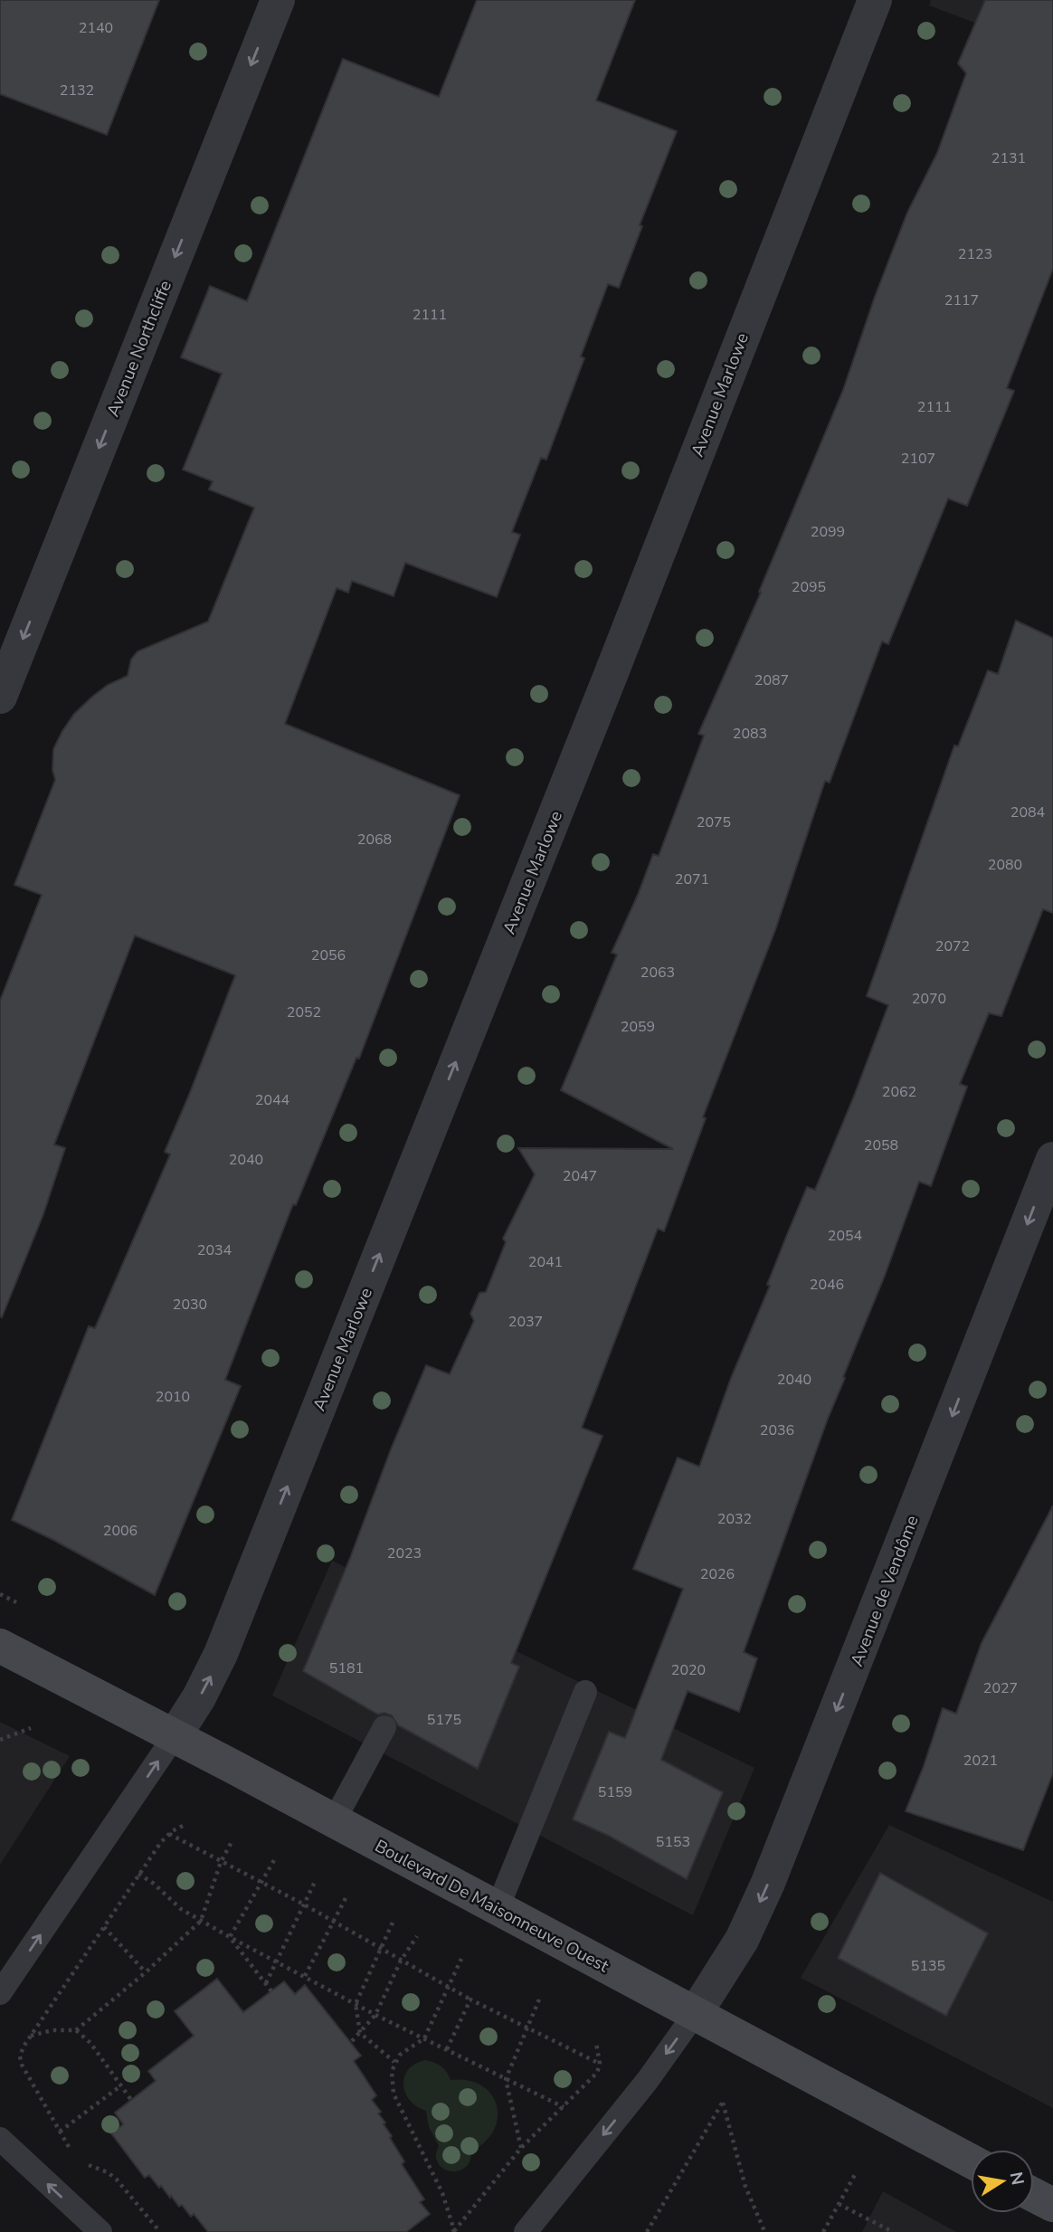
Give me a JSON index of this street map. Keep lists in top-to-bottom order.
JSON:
{
  "streets": {
    "main road": ["Boulevard De Maisonneuve Ouest"],
    "street": ["Avenue Northcliffe", "Avenue Marlowe", "Avenue de Vendôme"]
  },
  "crossings": [
    ["Avenue Marlowe", "Boulevard De Maisonneuve Ouest"],
    ["Avenue de Vendôme", "Boulevard De Maisonneuve Ouest"]
  ],
  "one_way": ["Avenue Northcliffe", "Avenue Marlowe", "Avenue de Vendôme"],
  "house_numbers": [
    "2140",
    "2132",
    "2131",
    "2123",
    "2117",
    "2111",
    "2111",
    "2107",
    "2099",
    "2095",
    "2087",
    "2083",
    "2084",
    "2075",
    "2068",
    "2080",
    "2071",
    "2072",
    "2056",
    "2063",
    "2070",
    "2052",
    "2059",
    "2062",
    "2044",
    "2058",
    "2040",
    "2047",
    "2054",
    "2034",
    "2041",
    "2046",
    "2030",
    "2037",
    "2040",
    "2010",
    "2036",
    "2032",
    "2006",
    "2023",
    "2026",
    "5181",
    "2020",
    "2027",
    "5175",
    "2021",
    "5159",
    "5153",
    "5135"
  ],
  "north": "right"
}
